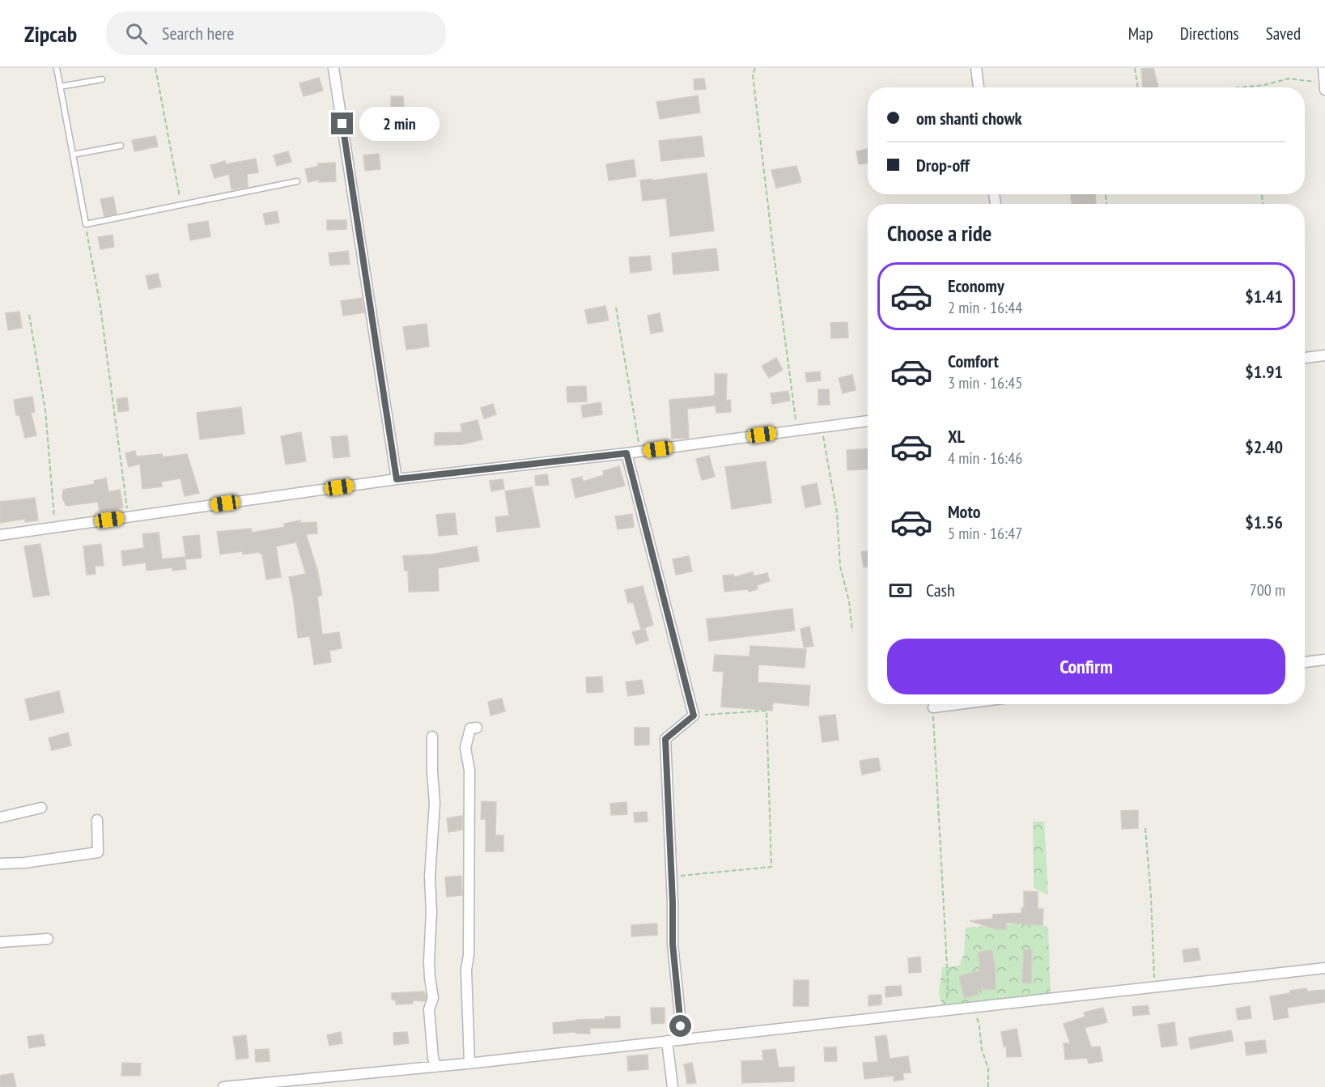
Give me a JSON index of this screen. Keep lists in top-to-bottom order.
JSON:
{
  "page": {
    "header": "Zipcab",
    "search": "Search here",
    "nav": ["Map", "Directions", "Saved"],
    "banner": ["om shanti chowk", "Drop-off"],
    "bubble": "2 min",
    "heading": "Choose a ride",
    "list": [
      {
        "name": "Economy",
        "note": "2 min · 16:44",
        "value": "$1.41"
      },
      {
        "name": "Comfort",
        "note": "3 min · 16:45",
        "value": "$1.91"
      },
      {
        "name": "XL",
        "note": "4 min · 16:46",
        "value": "$2.40"
      },
      {
        "name": "Moto",
        "note": "5 min · 16:47",
        "value": "$1.56"
      }
    ],
    "pay": ["Cash", "700 m"],
    "buttons": "Confirm"
  }
}
